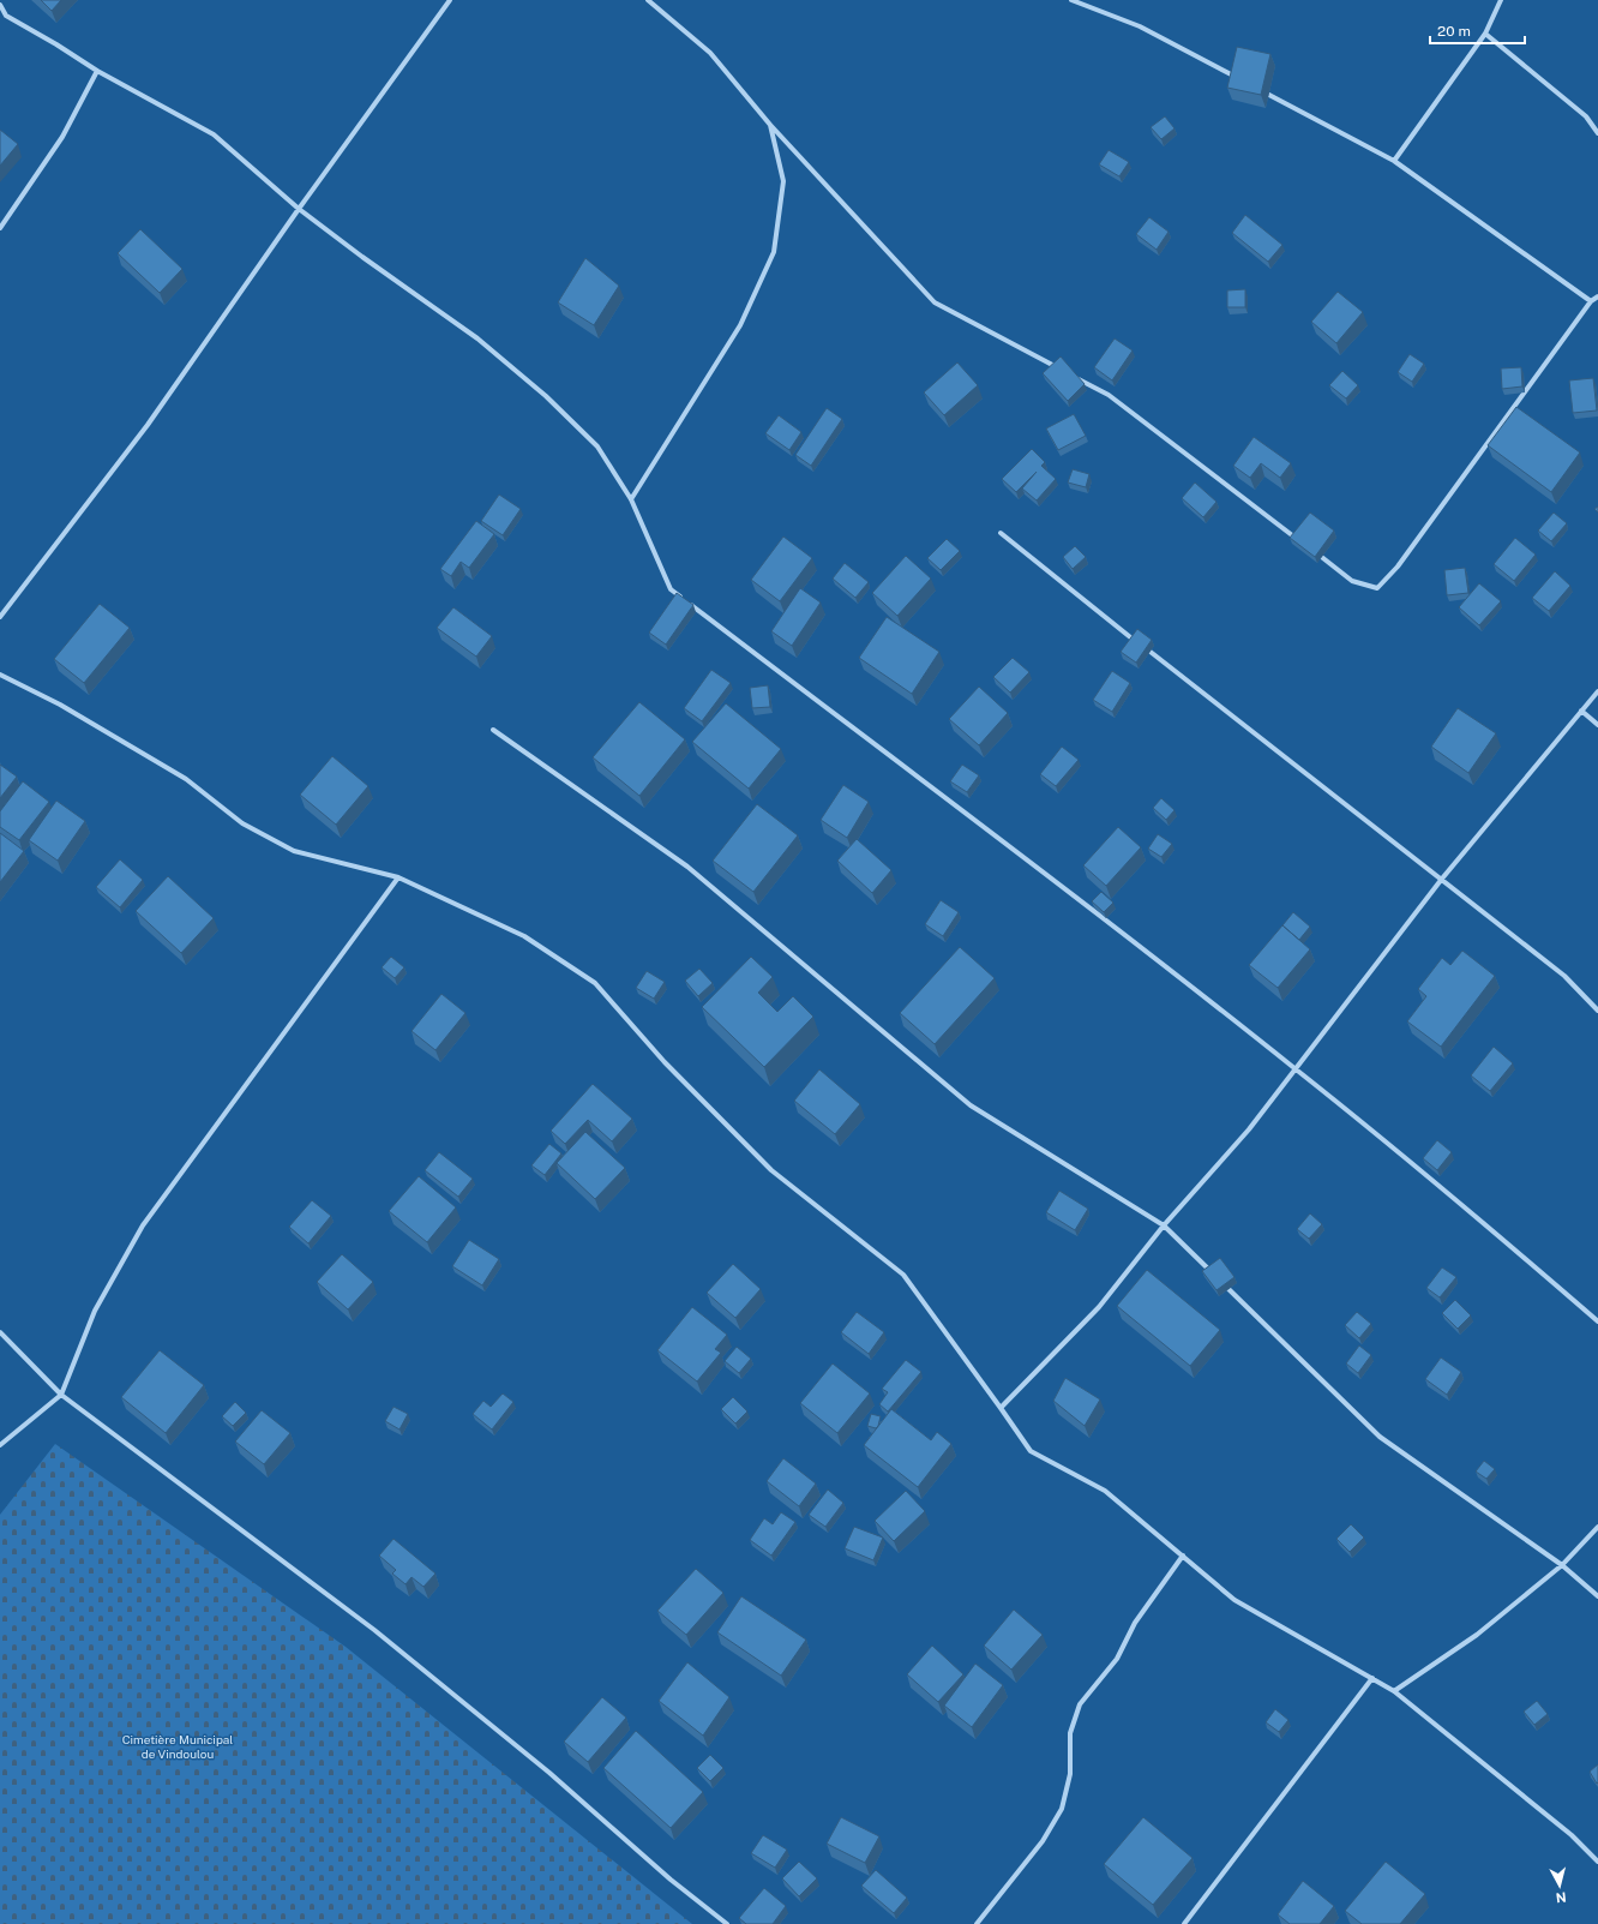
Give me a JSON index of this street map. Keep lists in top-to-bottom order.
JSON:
{
  "parks": ["Cimetière Municipal de Vindoulou"],
  "scale_bar": "20 m",
  "north": "bottom"
}
